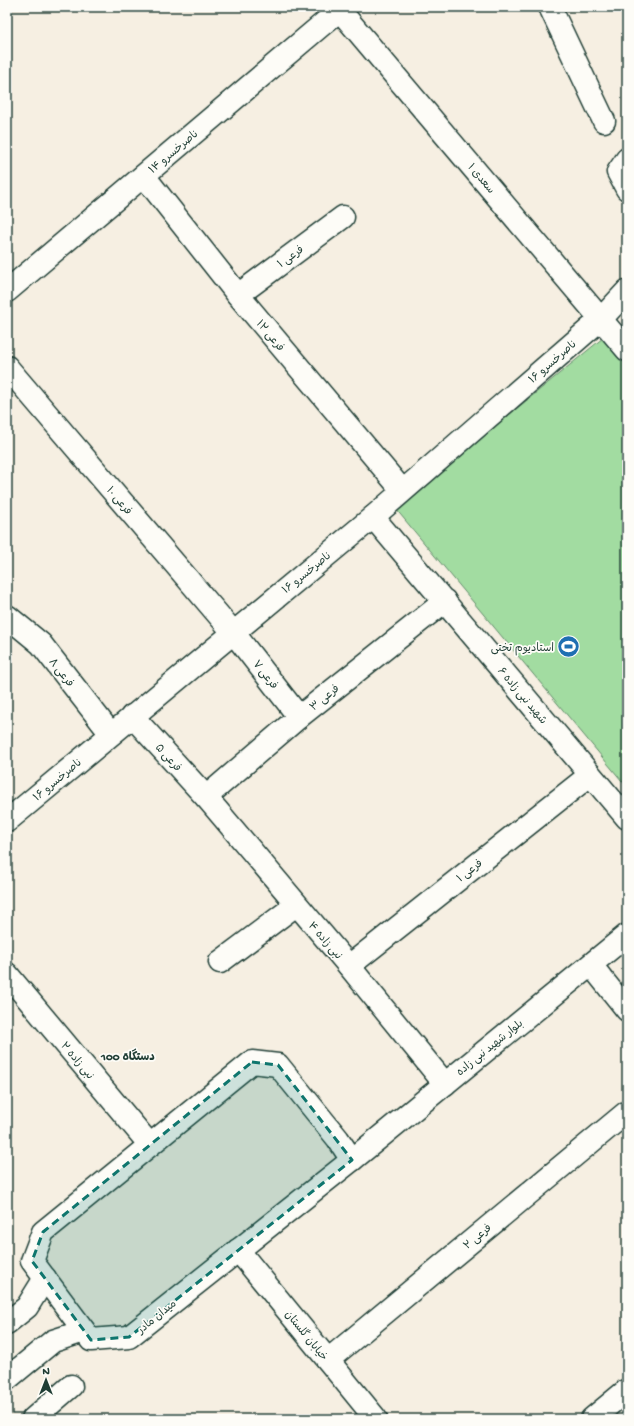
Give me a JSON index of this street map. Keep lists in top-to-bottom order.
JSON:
{
  "streets": {
    "street": [
      "ناصرخسرو ۱۴",
      "سعدی ۱",
      "فرعی ۱",
      "فرعی ۱۲",
      "ناصرخسرو ۱۶",
      "فرعی ۱۰",
      "فرعی ۸",
      "فرعی ۷",
      "شهید نبی زاده ۶",
      "فرعی ۳",
      "فرعی ۵",
      "نبی زاده ۴",
      "بلوار شهید نبی زاده",
      "نبی زاده ۲",
      "فرعی ۲",
      "میدان مادر",
      "خیابان گلستان"
    ]
  },
  "crossings": [
    ["ناصرخسرو ۱۴", "سعدی ۱"],
    ["ناصرخسرو ۱۴", "فرعی ۱۲"],
    ["سعدی ۱", "ناصرخسرو ۱۶"],
    ["فرعی ۱", "فرعی ۱۲"],
    ["فرعی ۱", "شهید نبی زاده ۶"],
    ["فرعی ۱", "نبی زاده ۴"],
    ["فرعی ۱۲", "ناصرخسرو ۱۶"],
    ["ناصرخسرو ۱۶", "فرعی ۱۰"],
    ["ناصرخسرو ۱۶", "فرعی ۸"],
    ["ناصرخسرو ۱۶", "فرعی ۷"],
    ["ناصرخسرو ۱۶", "شهید نبی زاده ۶"],
    ["ناصرخسرو ۱۶", "فرعی ۵"],
    ["فرعی ۱۰", "فرعی ۷"],
    ["فرعی ۷", "فرعی ۳"],
    ["شهید نبی زاده ۶", "فرعی ۳"],
    ["فرعی ۳", "فرعی ۵"],
    ["فرعی ۳", "نبی زاده ۴"],
    ["فرعی ۵", "نبی زاده ۴"],
    ["نبی زاده ۴", "بلوار شهید نبی زاده"],
    ["بلوار شهید نبی زاده", "میدان مادر"],
    ["نبی زاده ۲", "میدان مادر"],
    ["فرعی ۲", "خیابان گلستان"],
    ["میدان مادر", "خیابان گلستان"]
  ],
  "districts": ["100 دستگاه"],
  "places": {
    "sports": ["استادیوم تختی"]
  },
  "north": "top"
}
